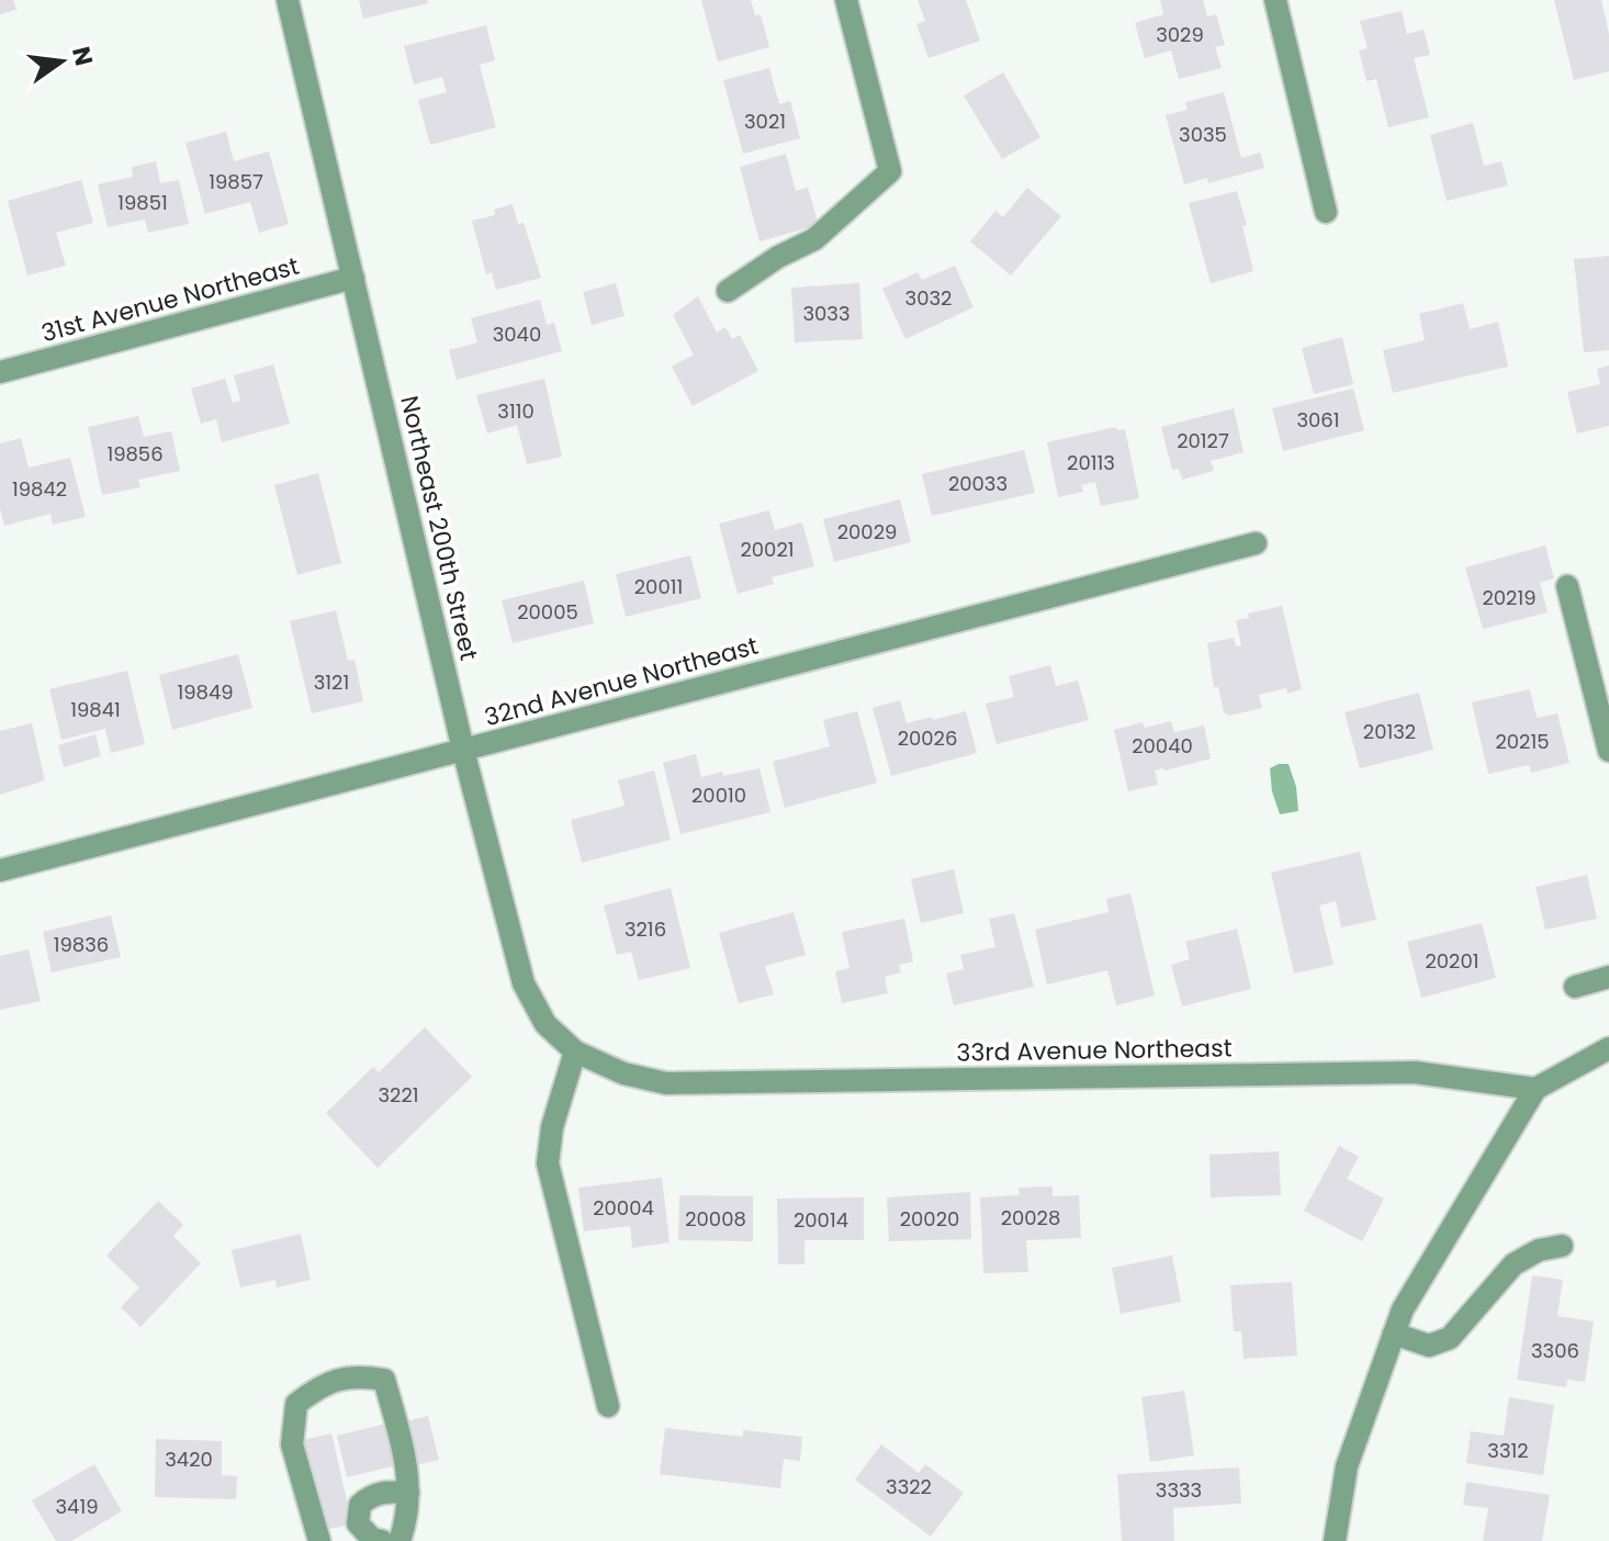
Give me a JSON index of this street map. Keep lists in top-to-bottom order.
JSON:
{
  "streets": {
    "street": [
      "31st Avenue Northeast",
      "Northeast 200th Street",
      "32nd Avenue Northeast",
      "33rd Avenue Northeast"
    ]
  },
  "crossings": [
    ["31st Avenue Northeast", "Northeast 200th Street"],
    ["Northeast 200th Street", "32nd Avenue Northeast"],
    ["Northeast 200th Street", "33rd Avenue Northeast"]
  ],
  "house_numbers": [
    "3029",
    "3021",
    "3035",
    "19857",
    "19851",
    "3032",
    "3033",
    "3040",
    "3110",
    "3061",
    "20127",
    "19856",
    "20113",
    "20033",
    "19842",
    "20029",
    "20021",
    "20011",
    "20219",
    "20005",
    "3121",
    "19849",
    "19841",
    "20132",
    "20026",
    "20215",
    "20040",
    "20010",
    "3216",
    "19836",
    "20201",
    "3221",
    "20004",
    "20028",
    "20008",
    "20020",
    "20014",
    "3306",
    "3312",
    "3420",
    "3322",
    "3333",
    "3419"
  ],
  "north": "right"
}
